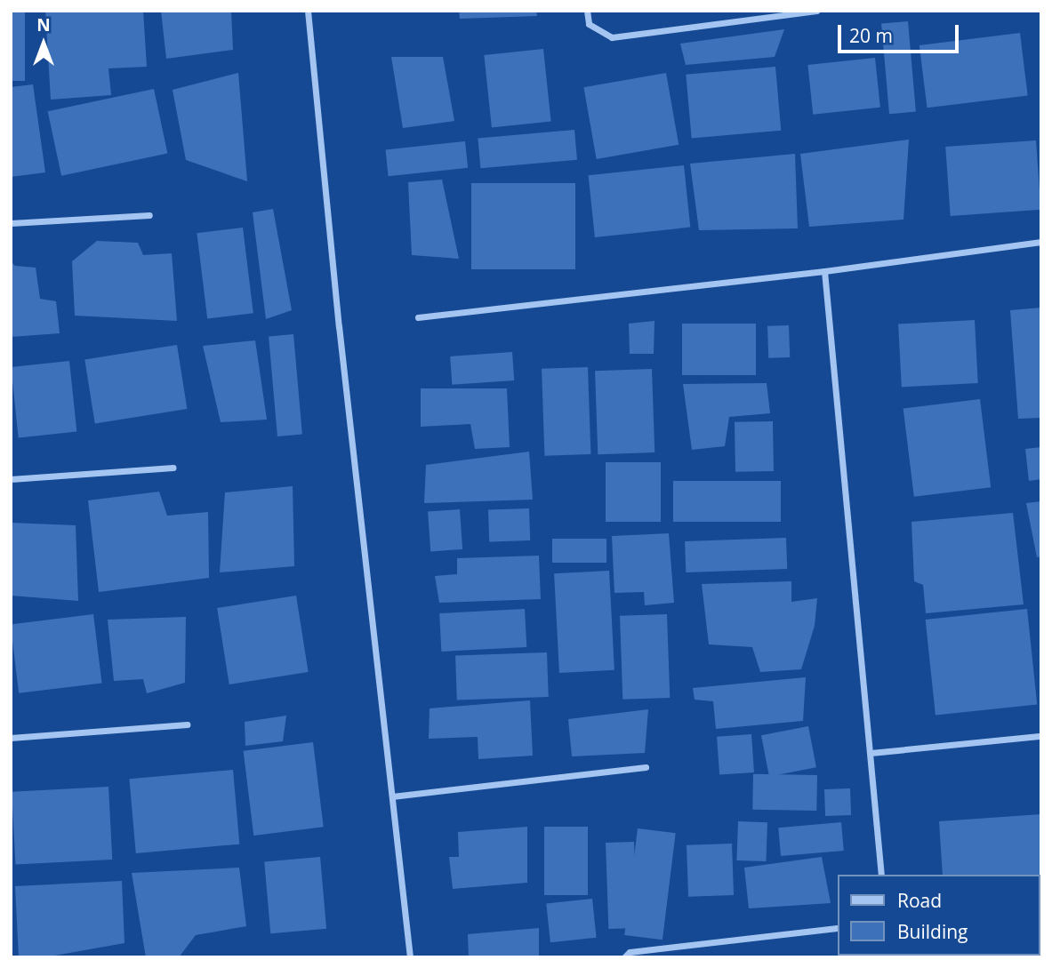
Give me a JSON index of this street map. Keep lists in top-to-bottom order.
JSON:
{
  "legend": ["Road", "Building"],
  "scale_bar": "20 m",
  "north": "top"
}
